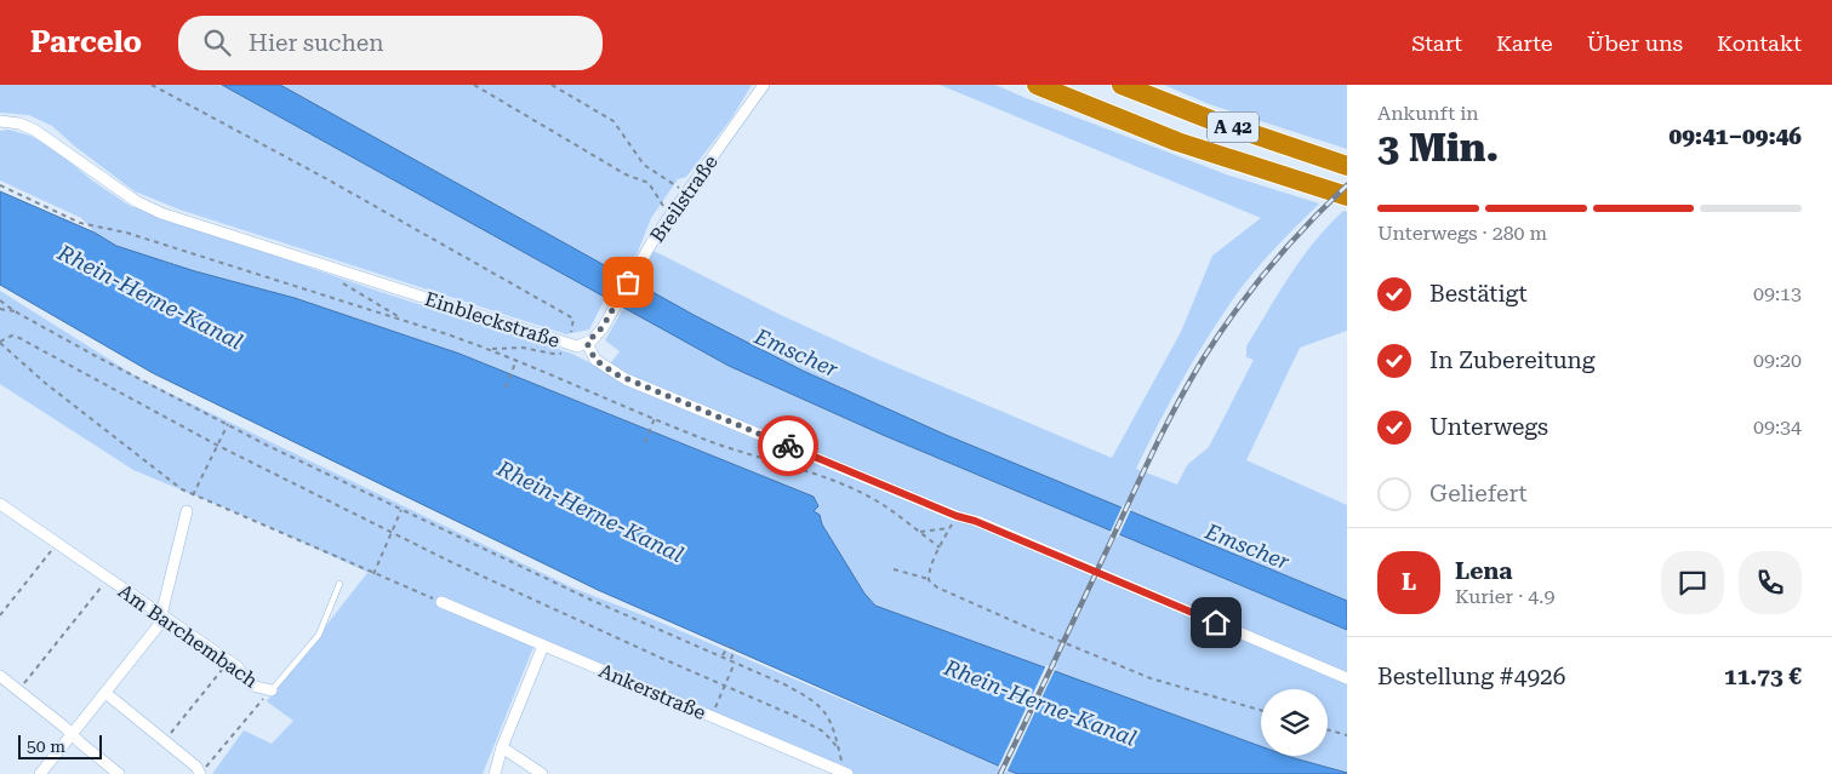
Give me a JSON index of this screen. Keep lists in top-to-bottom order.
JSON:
{
  "streets": {
    "highway": ["A 42"],
    "street": [
      "Breilstraße",
      "Einbleckstraße",
      "Am Barchembach",
      "Ankerstraße"
    ]
  },
  "crossings": [
    ["Breilstraße", "Einbleckstraße"]
  ],
  "water": ["Rhein-Herne-Kanal", "Emscher"],
  "scale_bar": "50 m",
  "page": {
    "header": "Parcelo",
    "search": "Hier suchen",
    "nav": [
      "Start",
      "Karte",
      "Über uns",
      "Kontakt"
    ],
    "heading": ["3 Min.", "Ankunft in", "09:41–09:46"],
    "panel": [
      "Lena",
      "Kurier · 4.9",
      "Bestellung #4926",
      "11.73 €"
    ],
    "bar": "Unterwegs · 280 m",
    "list": [
      ["Bestätigt", "09:13"],
      ["In Zubereitung", "09:20"],
      ["Unterwegs", "09:34"],
      "Geliefert"
    ],
    "round": "L",
    "scale": "50 m"
  }
}
